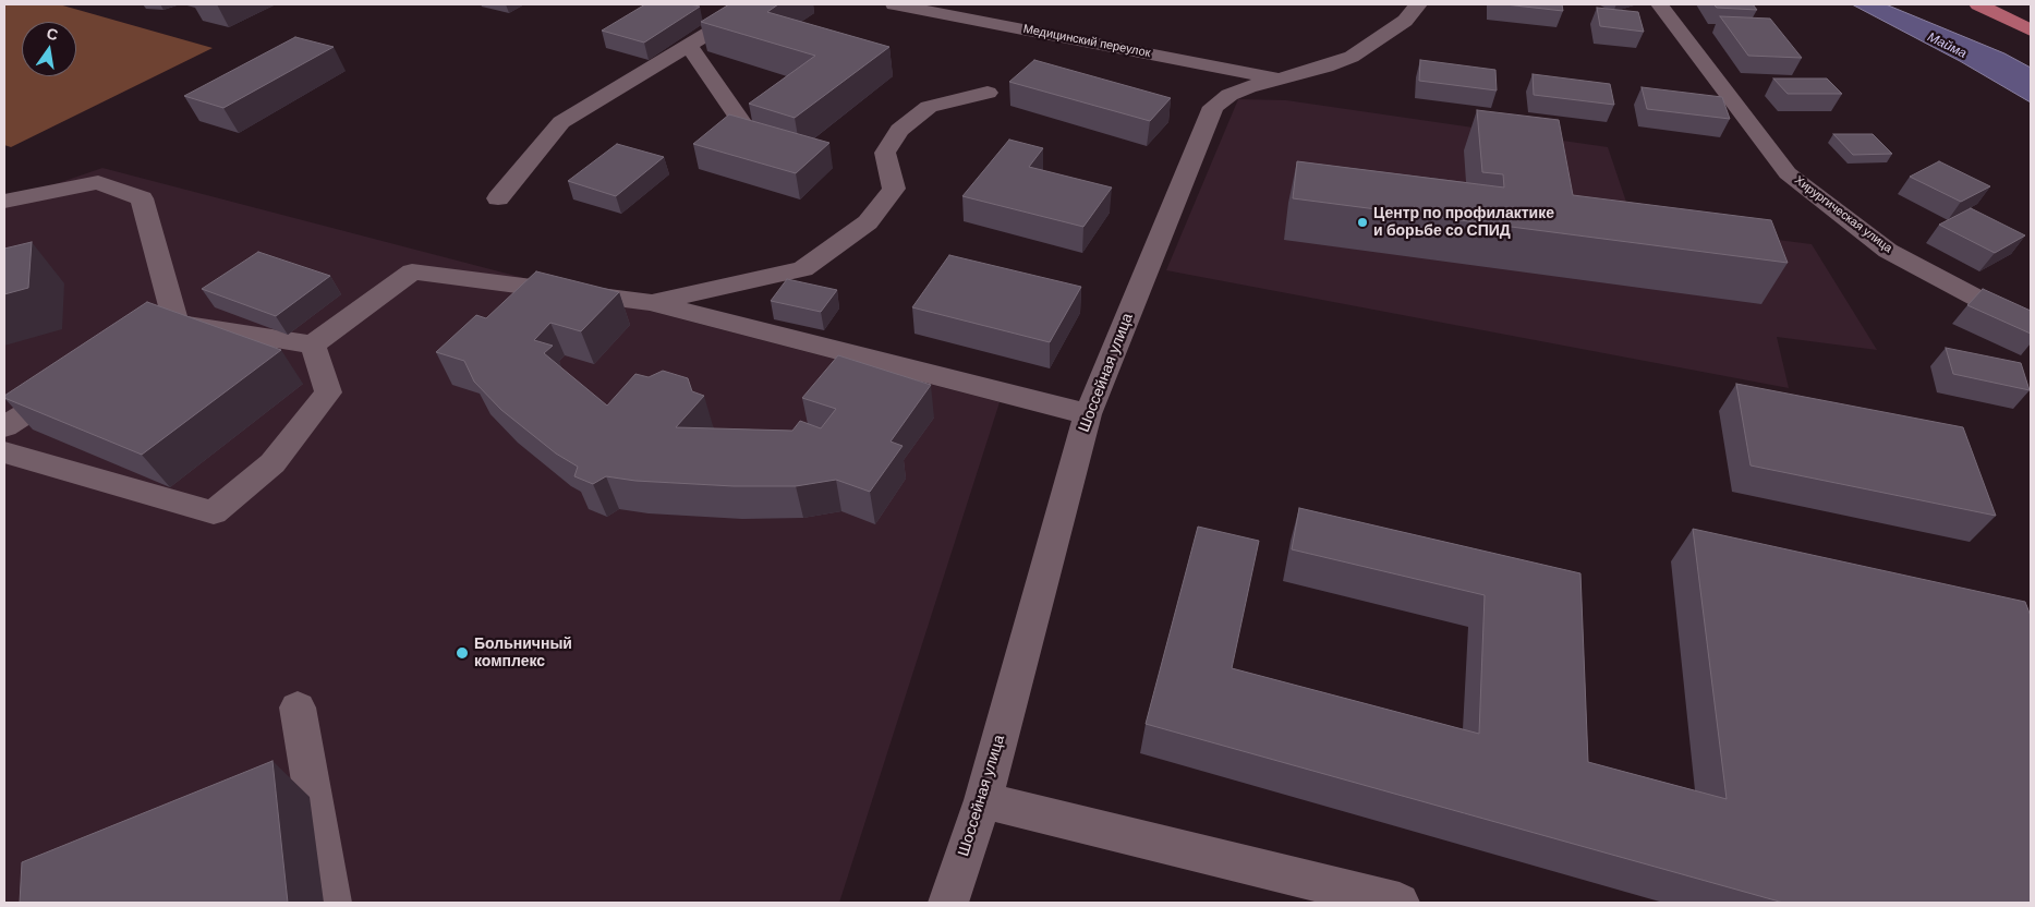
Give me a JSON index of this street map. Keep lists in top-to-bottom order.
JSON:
{
  "streets": {
    "street": ["Медицинский переулок", "Хирургическая улица", "Шоссейная улица"]
  },
  "crossings": [
    ["Медицинский переулок", "Шоссейная улица"]
  ],
  "water": ["Майма"],
  "places": ["Центр по профилактике и борьбе со СПИД", "Больничный комплекс"],
  "north": "top"
}
